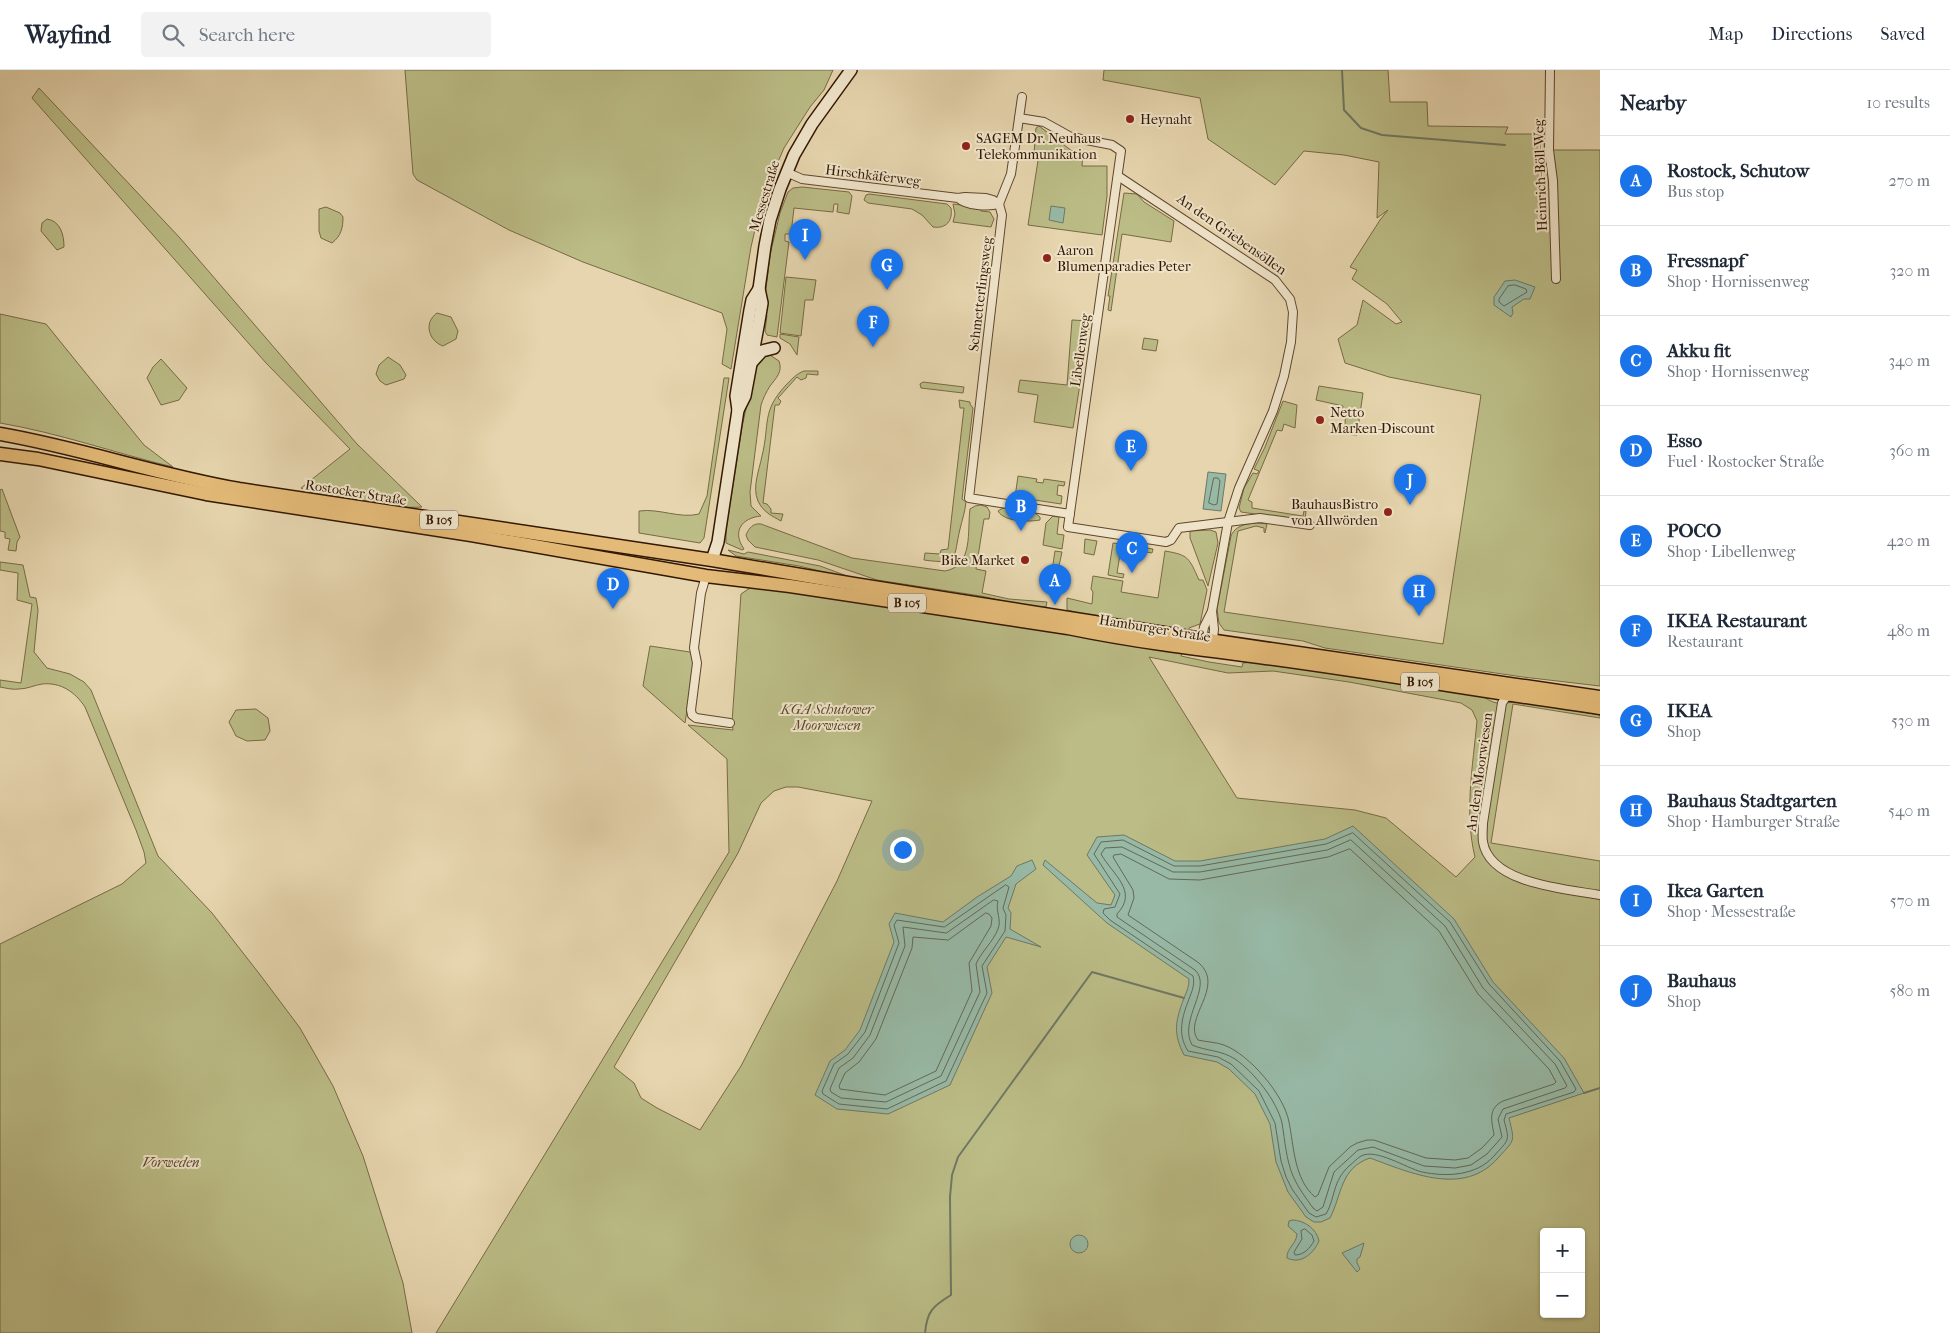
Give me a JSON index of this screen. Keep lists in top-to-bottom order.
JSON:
{
  "streets": {
    "main road": [
      "Messestraße",
      "Rostocker Straße",
      "B 105",
      "Hamburger Straße"
    ],
    "street": [
      "Hirschkäferweg",
      "Heinrich-Böll-Weg",
      "An den Griebensöllen",
      "Schmetterlingsweg",
      "Libellenweg",
      "An den Moorwiesen"
    ]
  },
  "crossings": [
    ["Hirschkäferweg", "Messestraße"],
    ["Hirschkäferweg", "Schmetterlingsweg"],
    ["Messestraße", "Rostocker Straße"],
    ["Messestraße", "Hamburger Straße"],
    ["An den Griebensöllen", "Libellenweg"],
    ["An den Griebensöllen", "Hamburger Straße"],
    ["Schmetterlingsweg", "Libellenweg"],
    ["Rostocker Straße", "Hamburger Straße"],
    ["Hamburger Straße", "An den Moorwiesen"]
  ],
  "parks": ["KGA Schutower Moorwiesen", "Vorweden"],
  "places": [
    "Heynaht",
    "SAGEM Dr. Neuhaus Telekommunikation",
    "Aaron Blumenparadies Peter",
    "Netto Marken-Discount",
    "BauhausBistro von Allwörden",
    "Bike Market"
  ],
  "page": {
    "header": "Wayfind",
    "search": "Search here",
    "nav": ["Map", "Directions", "Saved"],
    "heading": ["Nearby", "10 results"],
    "list": [
      {
        "mark": "A",
        "name": "Rostock, Schutow",
        "note": "Bus stop",
        "value": "270 m"
      },
      {
        "mark": "B",
        "name": "Fressnapf",
        "note": "Shop · Hornissenweg",
        "value": "320 m"
      },
      {
        "mark": "C",
        "name": "Akku fit",
        "note": "Shop · Hornissenweg",
        "value": "340 m"
      },
      {
        "mark": "D",
        "name": "Esso",
        "note": "Fuel · Rostocker Straße",
        "value": "360 m"
      },
      {
        "mark": "E",
        "name": "POCO",
        "note": "Shop · Libellenweg",
        "value": "420 m"
      },
      {
        "mark": "F",
        "name": "IKEA Restaurant",
        "note": "Restaurant",
        "value": "480 m"
      },
      {
        "mark": "G",
        "name": "IKEA",
        "note": "Shop",
        "value": "530 m"
      },
      {
        "mark": "H",
        "name": "Bauhaus Stadtgarten",
        "note": "Shop · Hamburger Straße",
        "value": "540 m"
      },
      {
        "mark": "I",
        "name": "Ikea Garten",
        "note": "Shop · Messestraße",
        "value": "570 m"
      },
      {
        "mark": "J",
        "name": "Bauhaus",
        "note": "Shop",
        "value": "580 m"
      }
    ],
    "pins": [
      "I",
      "G",
      "F",
      "E",
      "J",
      "B",
      "C",
      "A",
      "D",
      "H"
    ],
    "map_buttons": ["+", "−"]
  }
}
